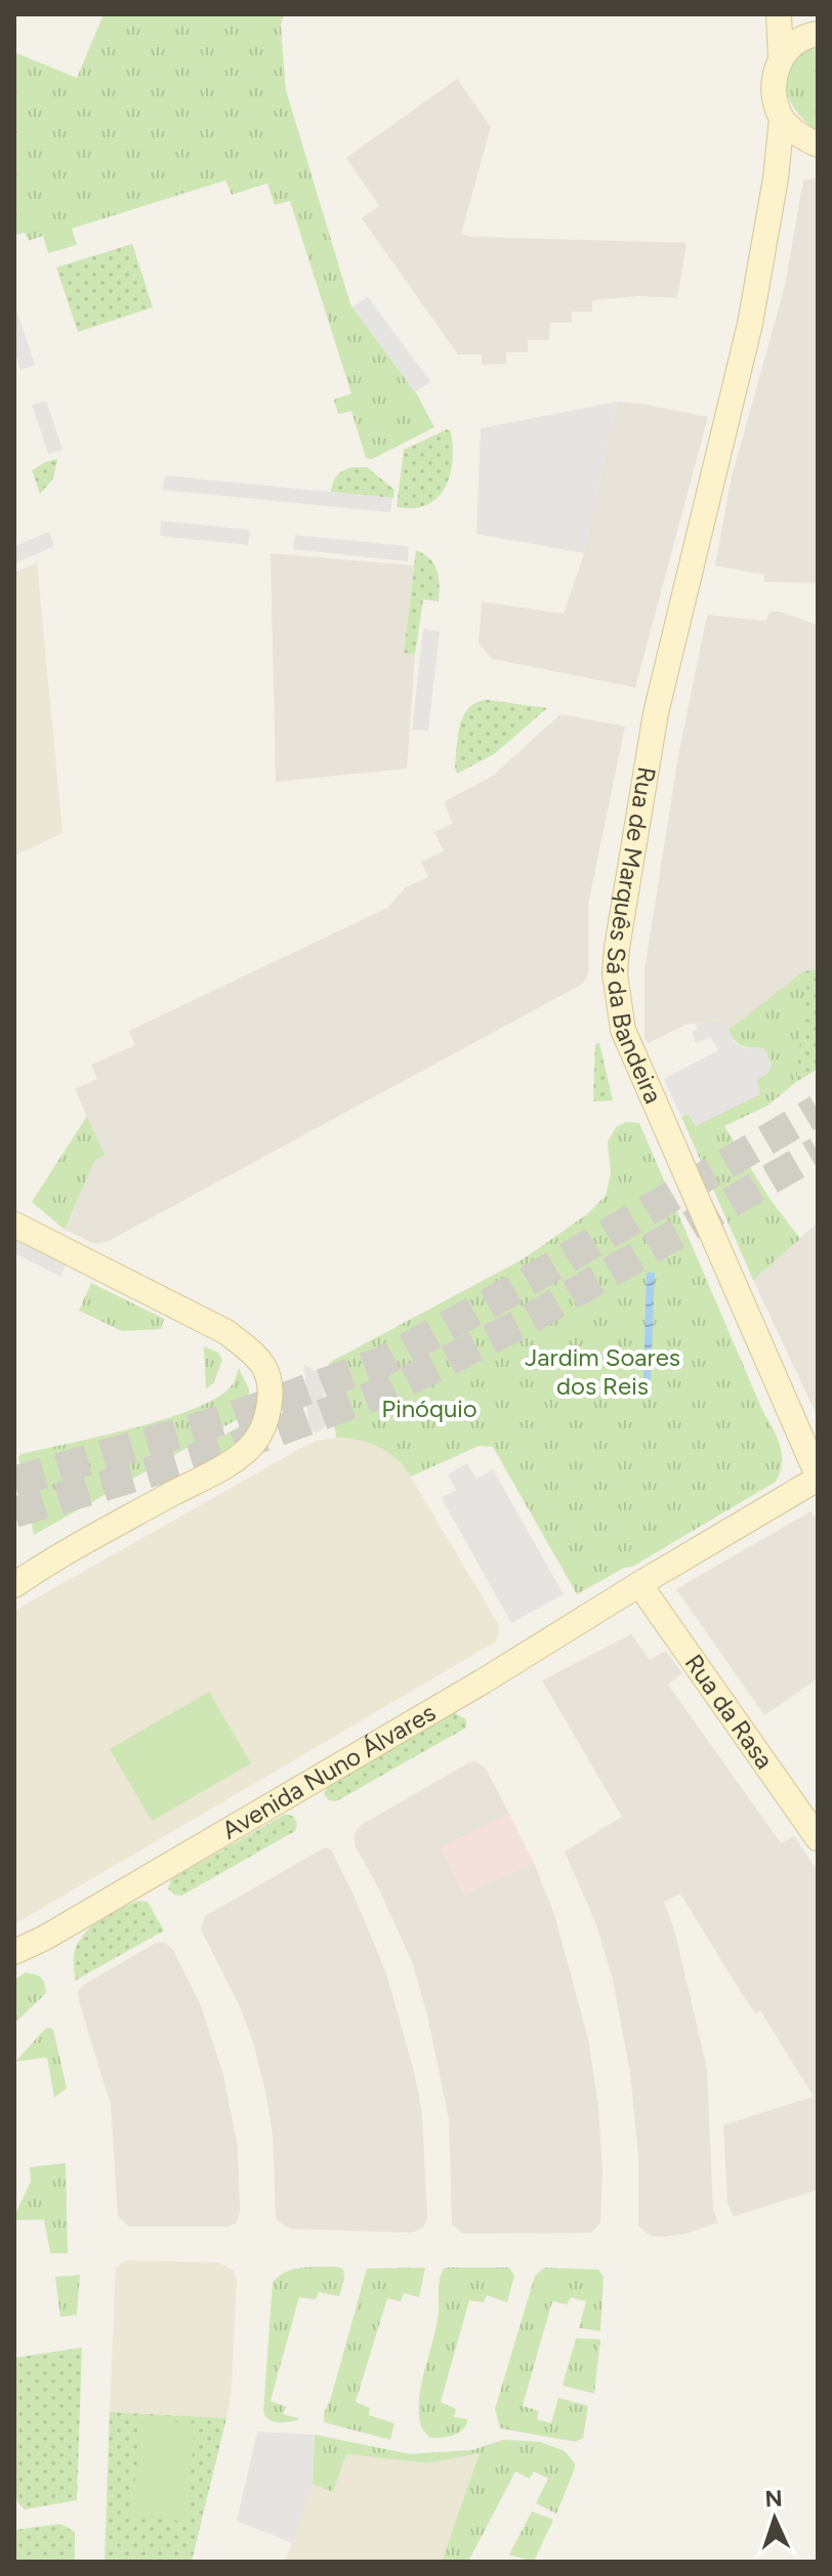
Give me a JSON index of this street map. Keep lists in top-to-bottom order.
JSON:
{
  "streets": {
    "main road": ["Rua de Marquês Sá da Bandeira", "Rua da Rasa", "Avenida Nuno Álvares"]
  },
  "crossings": [
    ["Rua de Marquês Sá da Bandeira", "Avenida Nuno Álvares"],
    ["Rua da Rasa", "Avenida Nuno Álvares"]
  ],
  "parks": ["Jardim Soares dos Reis", "Pinóquio"],
  "north": "top"
}
